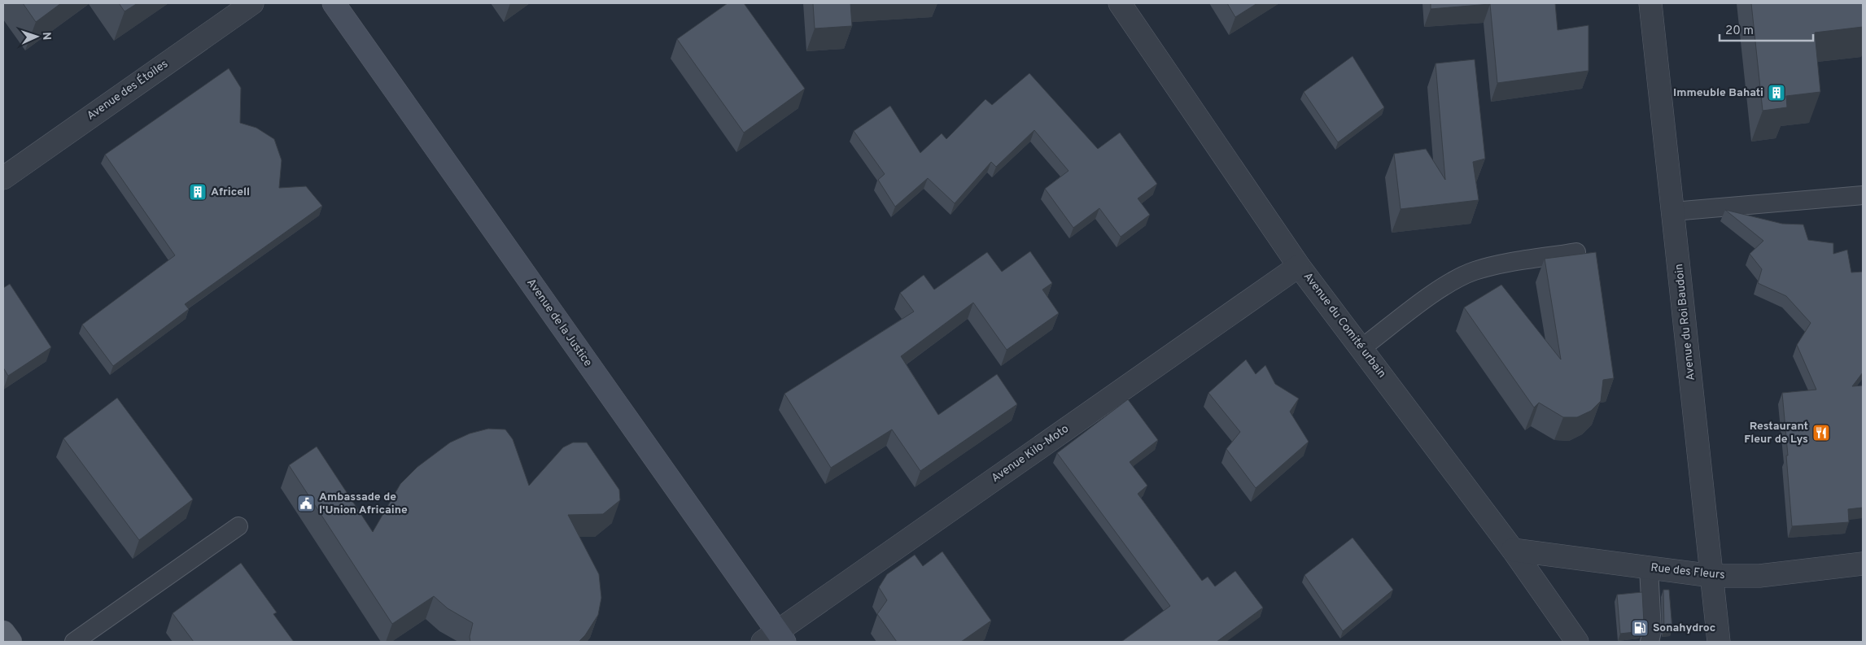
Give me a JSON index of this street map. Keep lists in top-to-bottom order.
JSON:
{
  "streets": {
    "main road": ["Avenue de la Justice"],
    "street": [
      "Avenue des Étoiles",
      "Avenue du Roi Baudoin",
      "Avenue du Comité urbain",
      "Avenue Kilo-Moto",
      "Rue des Fleurs"
    ]
  },
  "crossings": [
    ["Avenue du Roi Baudoin", "Rue des Fleurs"],
    ["Avenue de la Justice", "Avenue Kilo-Moto"],
    ["Avenue du Comité urbain", "Avenue Kilo-Moto"],
    ["Avenue du Comité urbain", "Rue des Fleurs"]
  ],
  "places": {
    "building": ["Immeuble Bahati", "Africell"],
    "restaurant": ["Restaurant Fleur de Lys"],
    "public building": ["Ambassade de l'Union Africaine"],
    "fuel station": ["Sonahydroc"]
  },
  "scale_bar": "20 m",
  "north": "right"
}
